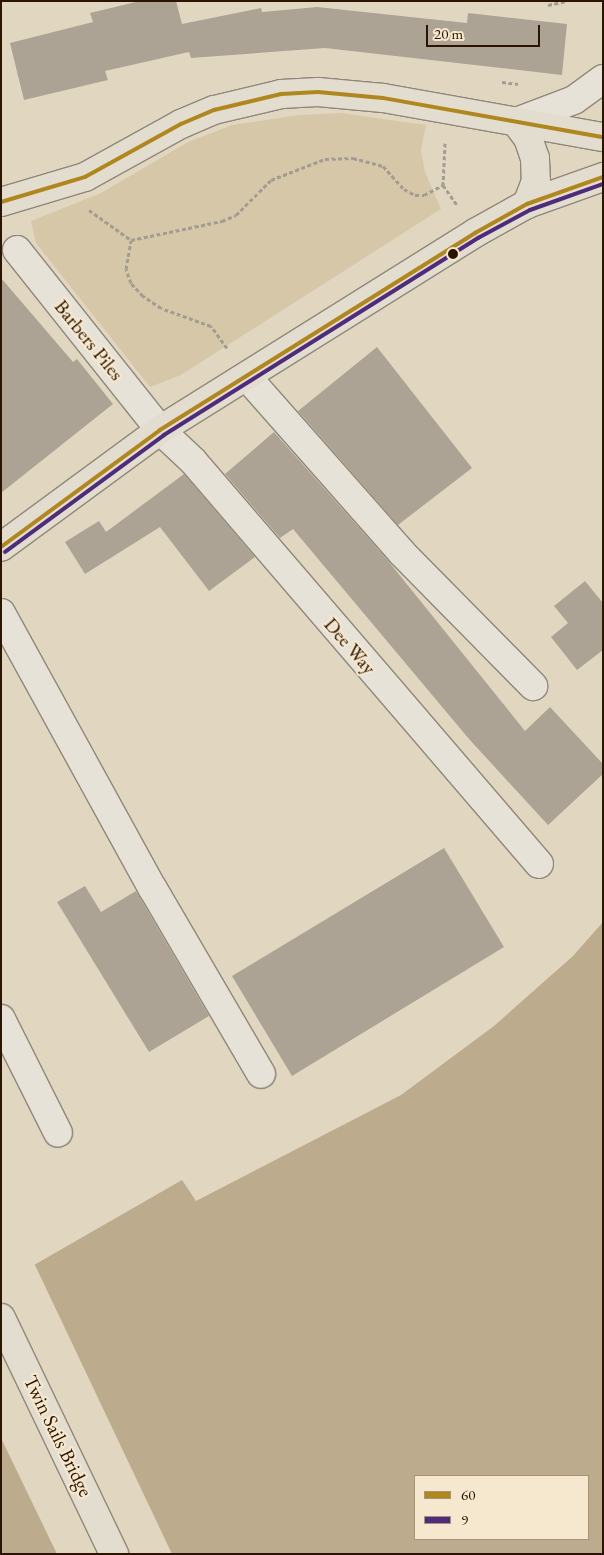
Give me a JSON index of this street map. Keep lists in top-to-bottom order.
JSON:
{
  "streets": {
    "highway": ["Twin Sails Bridge"],
    "street": ["Barbers Piles", "Dee Way"]
  },
  "crossings": [
    ["Barbers Piles", "Dee Way"]
  ],
  "lines": ["transit line 60", "transit line 9"],
  "legend": ["60", "9"],
  "scale_bar": "20 m"
}
